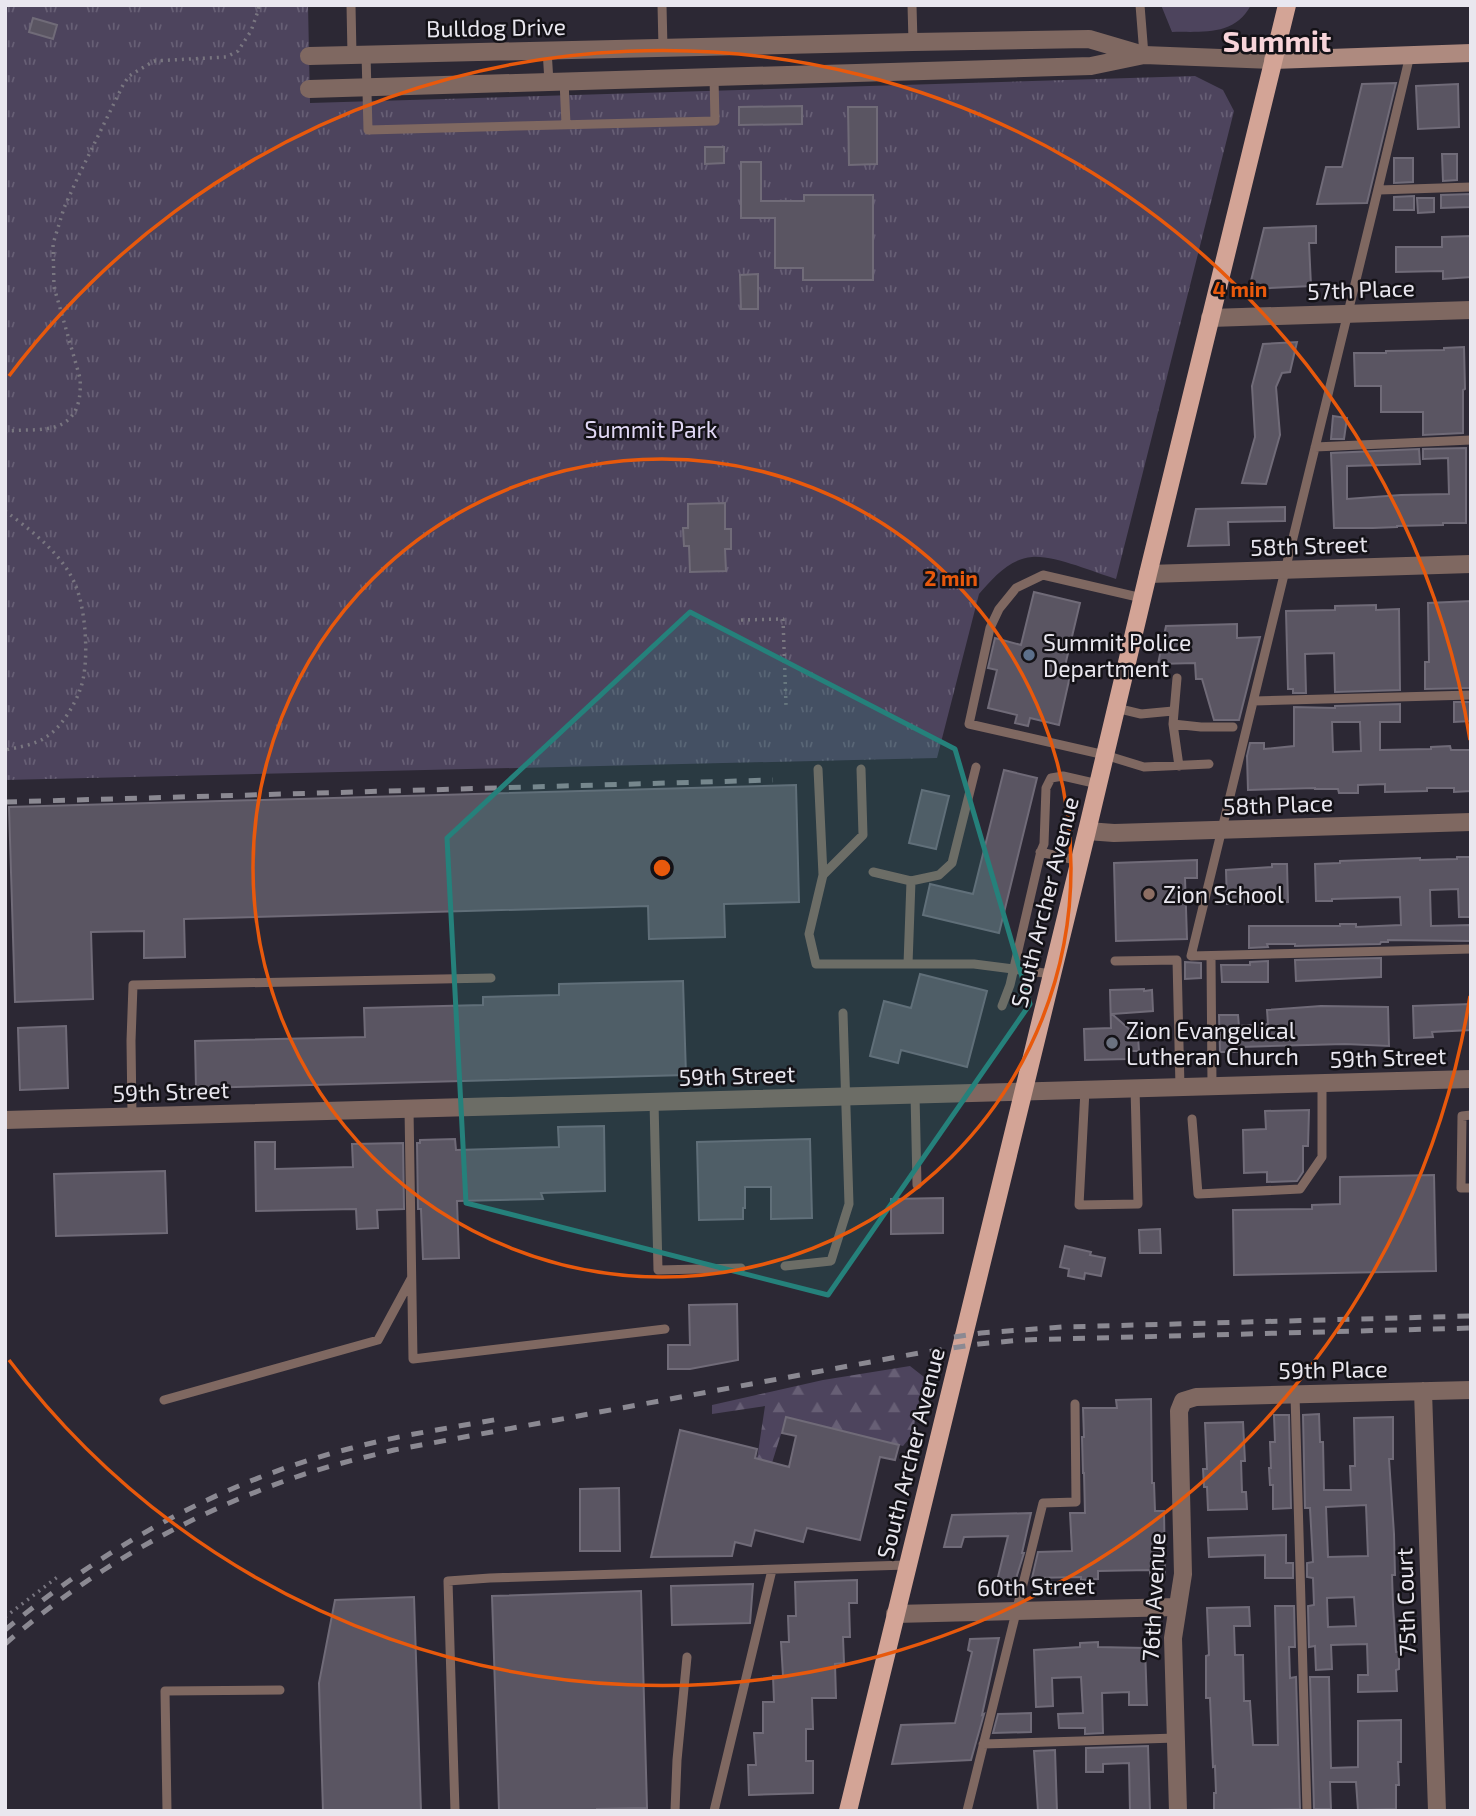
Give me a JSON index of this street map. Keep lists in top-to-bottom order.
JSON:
{
  "streets": {
    "main road": ["South Archer Avenue"],
    "street": [
      "Bulldog Drive",
      "57th Place",
      "58th Street",
      "58th Place",
      "59th Street",
      "59th Place",
      "60th Street",
      "76th Avenue",
      "75th Court"
    ]
  },
  "crossings": [
    ["Bulldog Drive", "South Archer Avenue"],
    ["57th Place", "South Archer Avenue"],
    ["58th Street", "South Archer Avenue"],
    ["58th Place", "South Archer Avenue"],
    ["South Archer Avenue", "59th Street"],
    ["South Archer Avenue", "60th Street"],
    ["59th Place", "76th Avenue"],
    ["59th Place", "75th Court"],
    ["60th Street", "76th Avenue"]
  ],
  "districts": ["Summit"],
  "parks": ["Summit Park"],
  "places": ["Summit Police Department", "Zion School", "Zion Evangelical Lutheran Church"],
  "rings": ["4 min", "2 min"]
}
